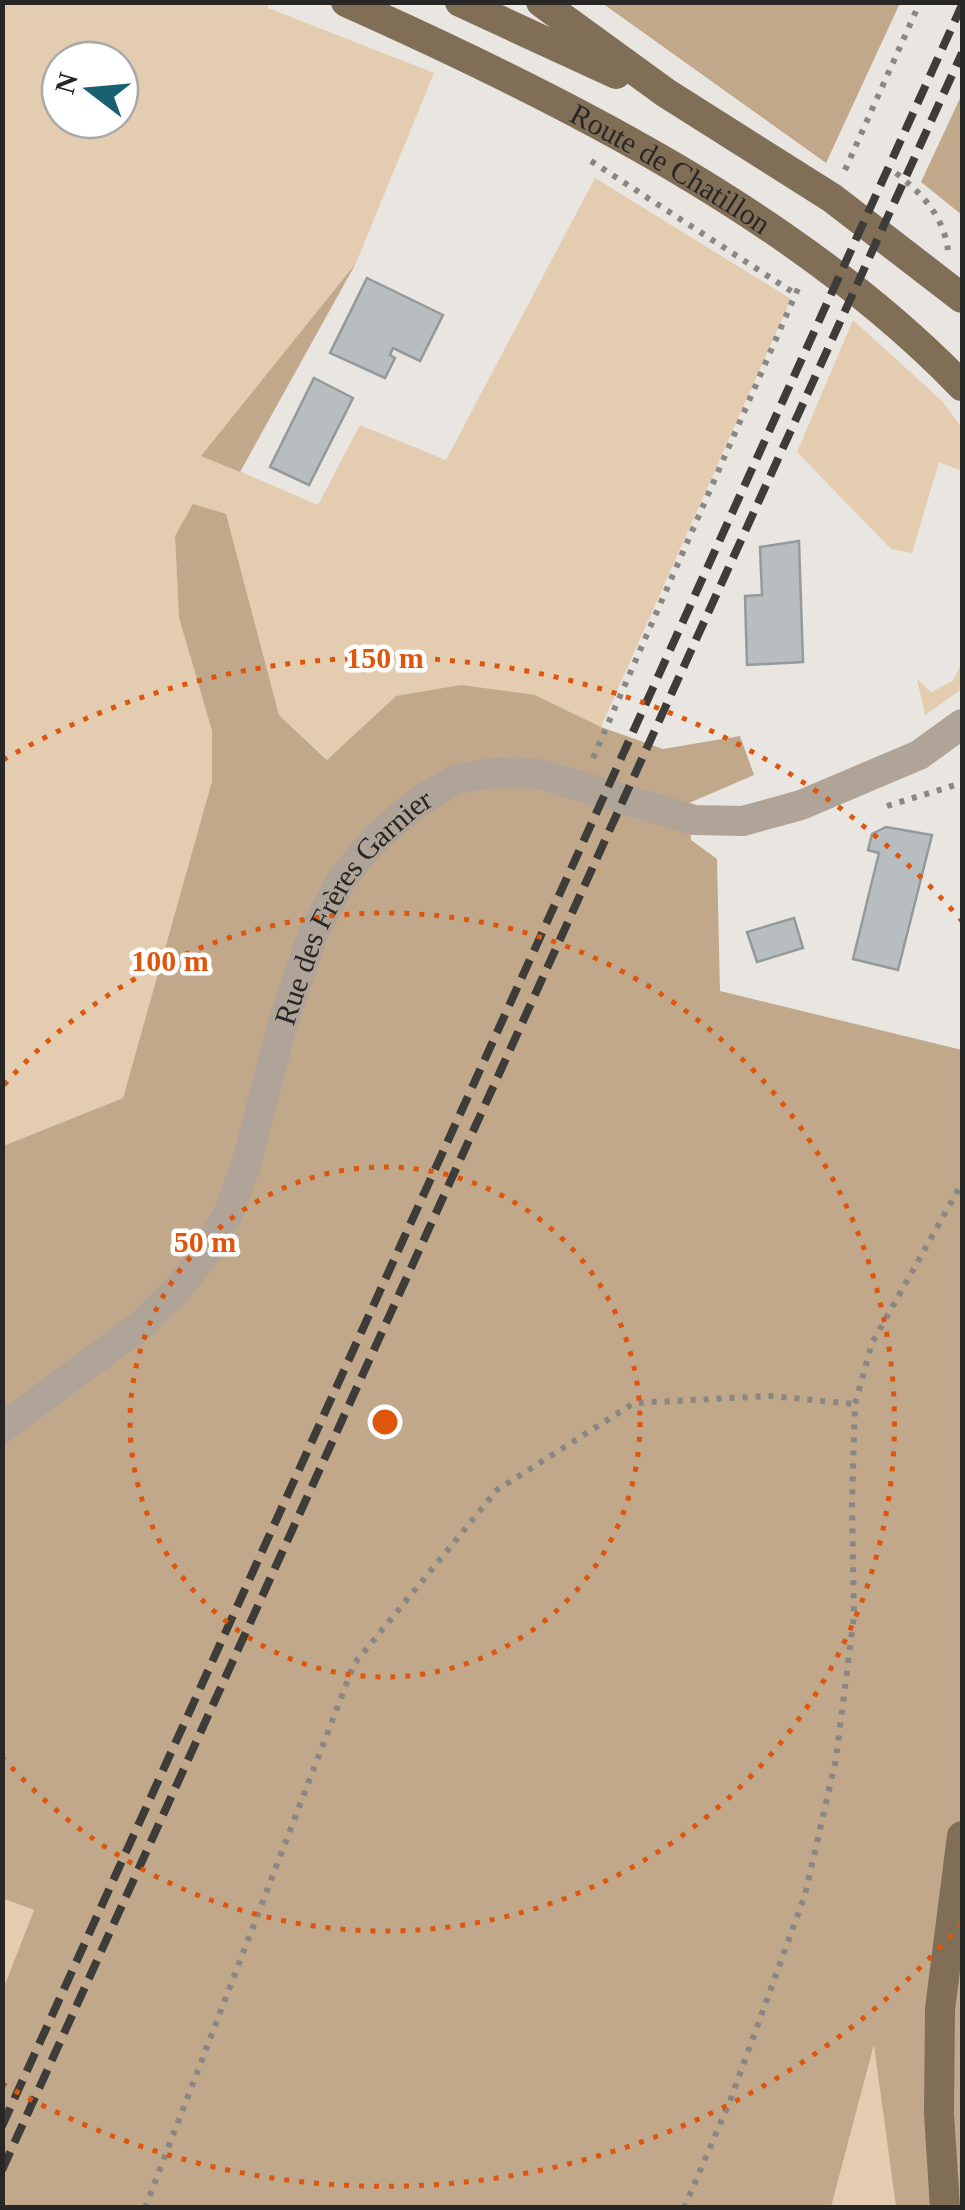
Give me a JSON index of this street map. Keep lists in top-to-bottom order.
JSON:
{
  "streets": {
    "main road": ["Route de Chatillon"],
    "street": ["Rue des Frères Garnier"]
  },
  "north": "left",
  "rings": ["150 m", "100 m", "50 m"]
}
